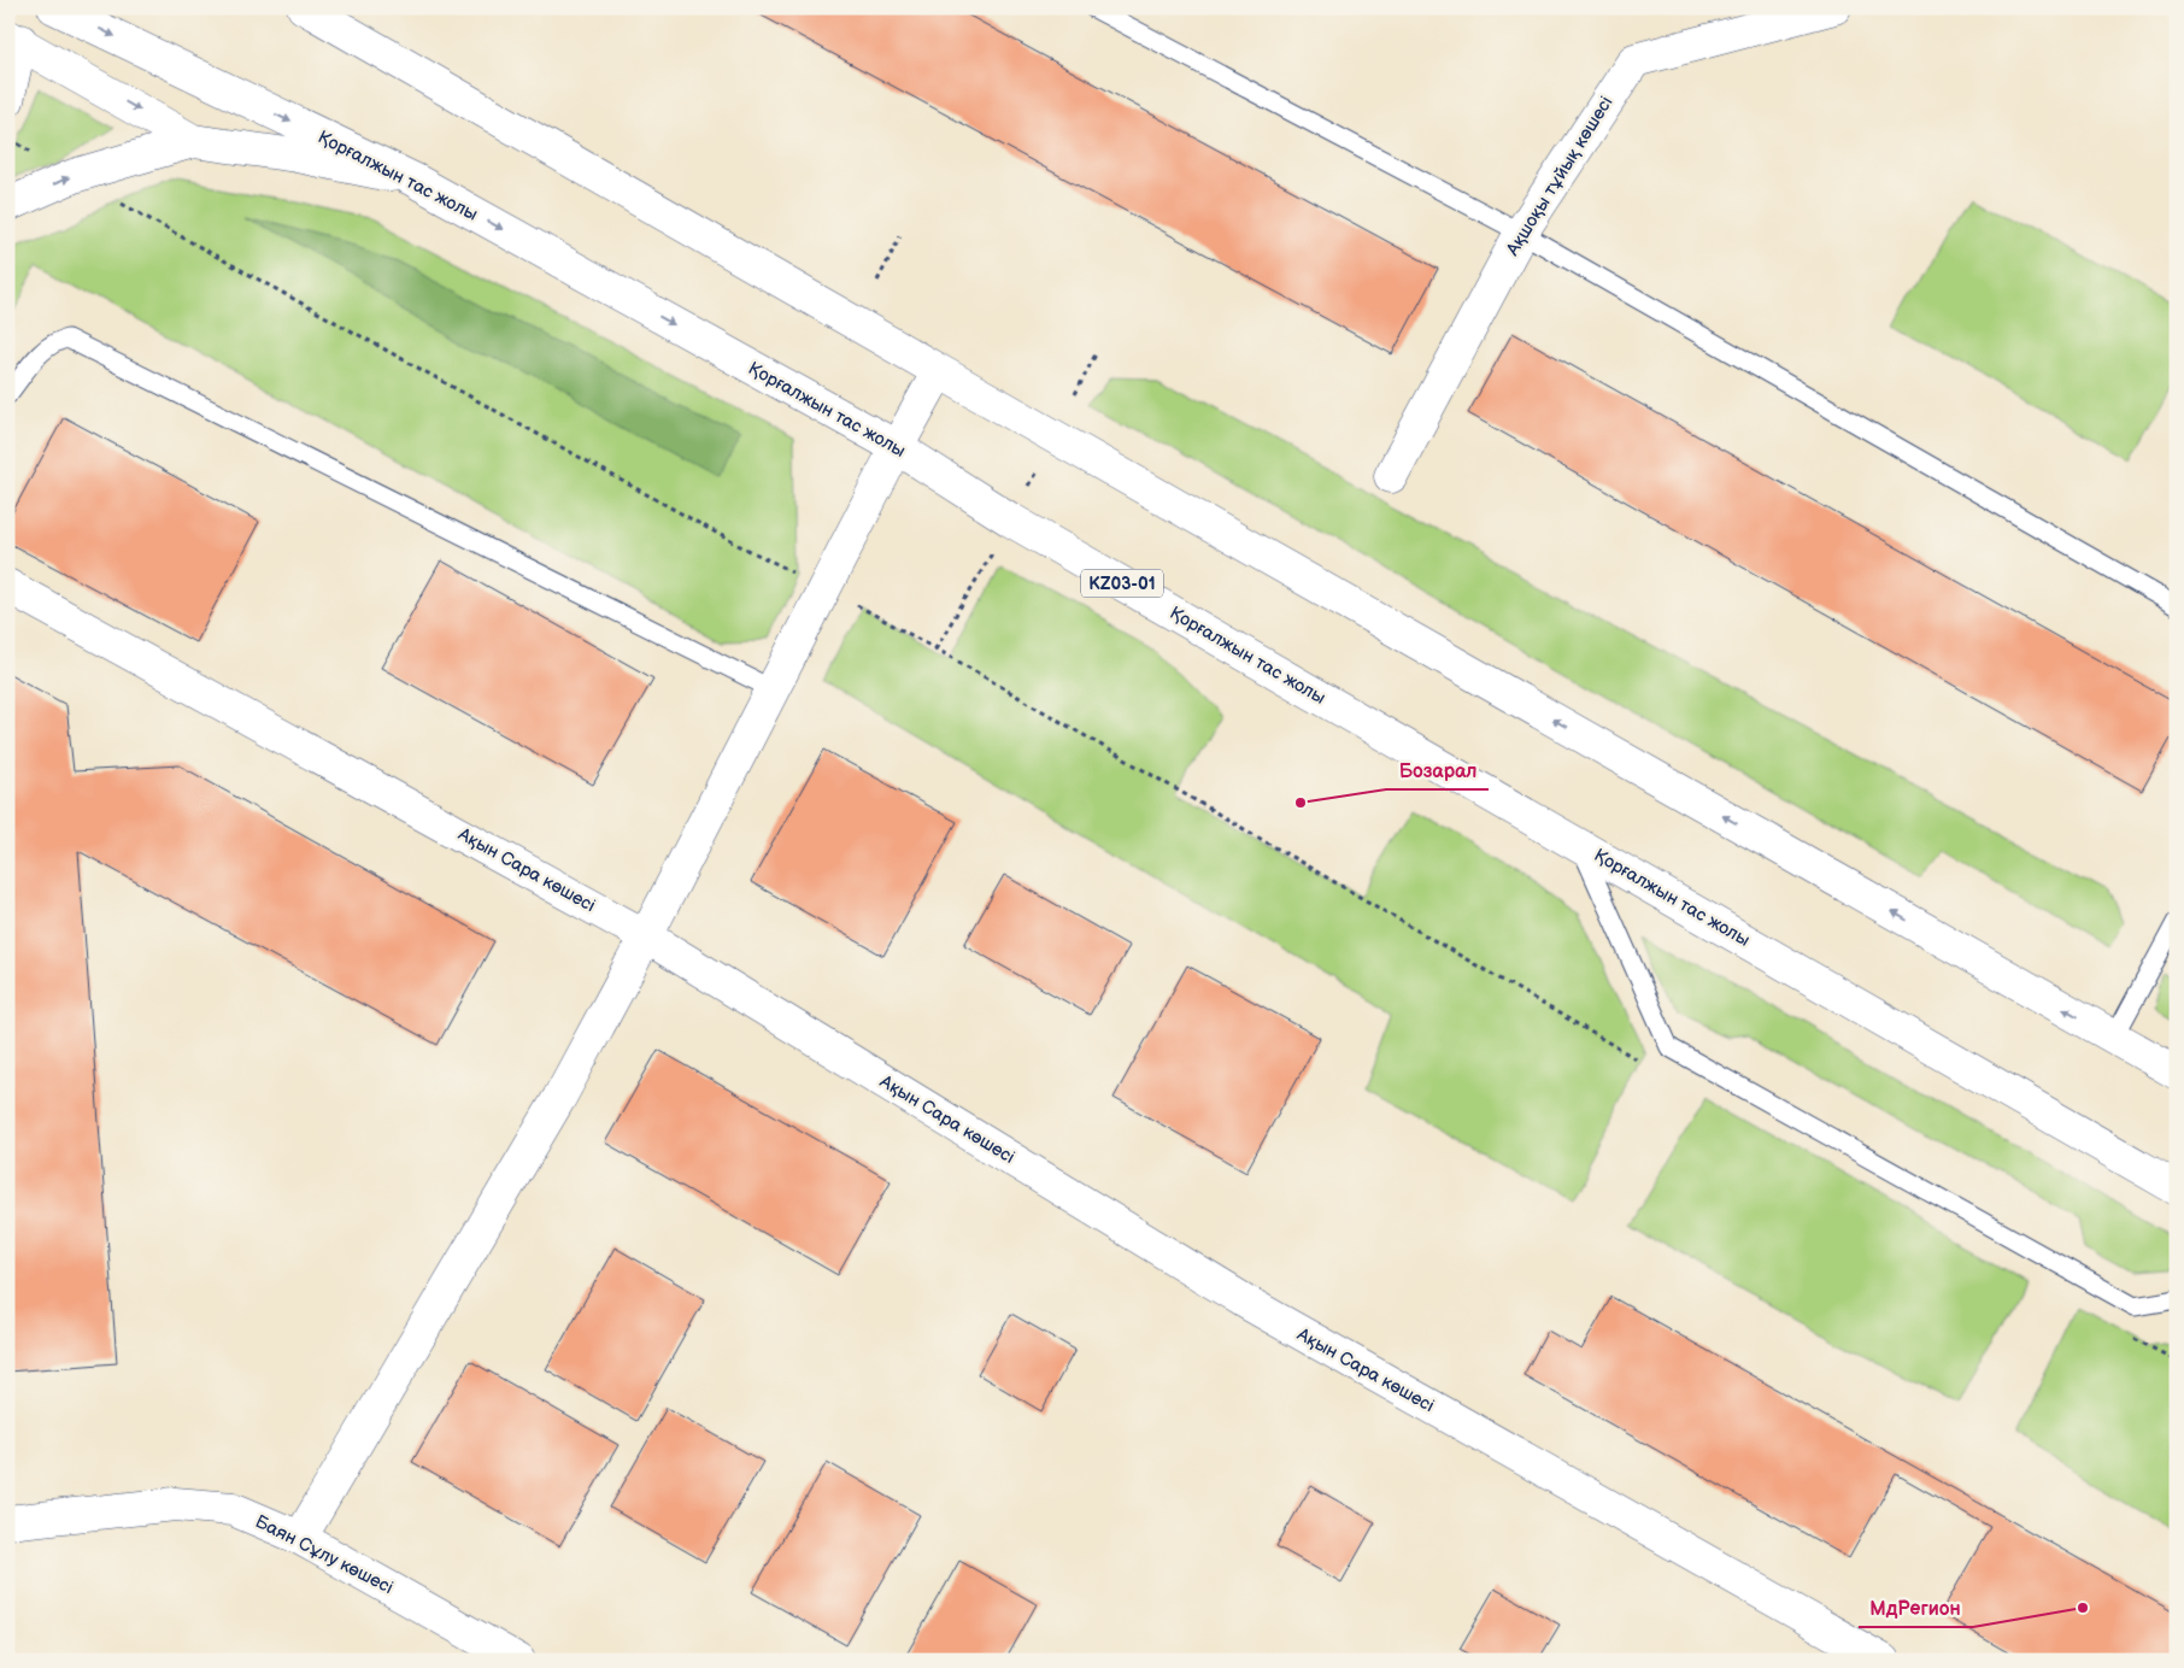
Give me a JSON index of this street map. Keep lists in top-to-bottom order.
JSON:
{
  "streets": {
    "street": [
      "Қорғалжын тас жолы",
      "Ақшоқы тұйық көшесі",
      "KZ03-01",
      "Ақын Сара көшесі",
      "Баян Сұлу көшесі"
    ]
  },
  "places": ["Бозарал", "МдРегион"]
}
